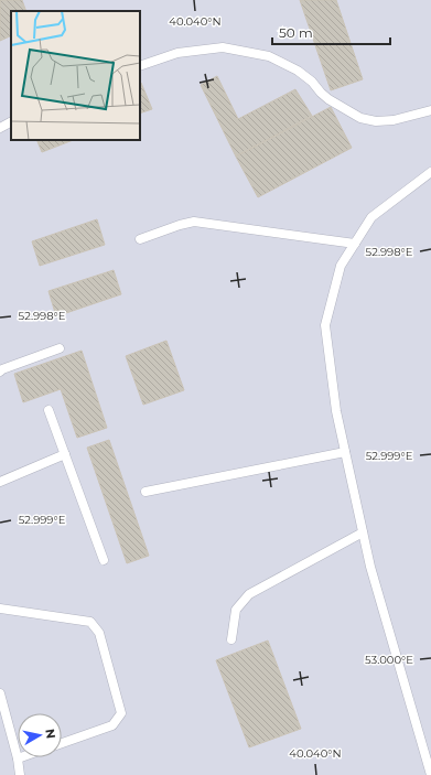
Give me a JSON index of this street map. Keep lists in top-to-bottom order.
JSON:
{
  "scale_bar": "50 m",
  "north": "right",
  "coordinates": [
    "40.040°N",
    "52.998°E",
    "52.999°E",
    "53.000°E"
  ]
}
